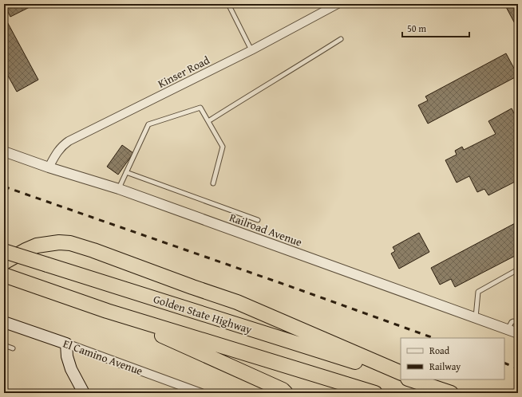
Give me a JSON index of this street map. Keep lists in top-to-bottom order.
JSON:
{
  "streets": {
    "highway": ["Golden State Highway"],
    "main road": ["El Camino Avenue"],
    "street": ["Kinser Road", "Railroad Avenue"]
  },
  "crossings": [
    ["Kinser Road", "Railroad Avenue"]
  ],
  "legend": ["Road", "Railway"],
  "scale_bar": "50 m"
}
